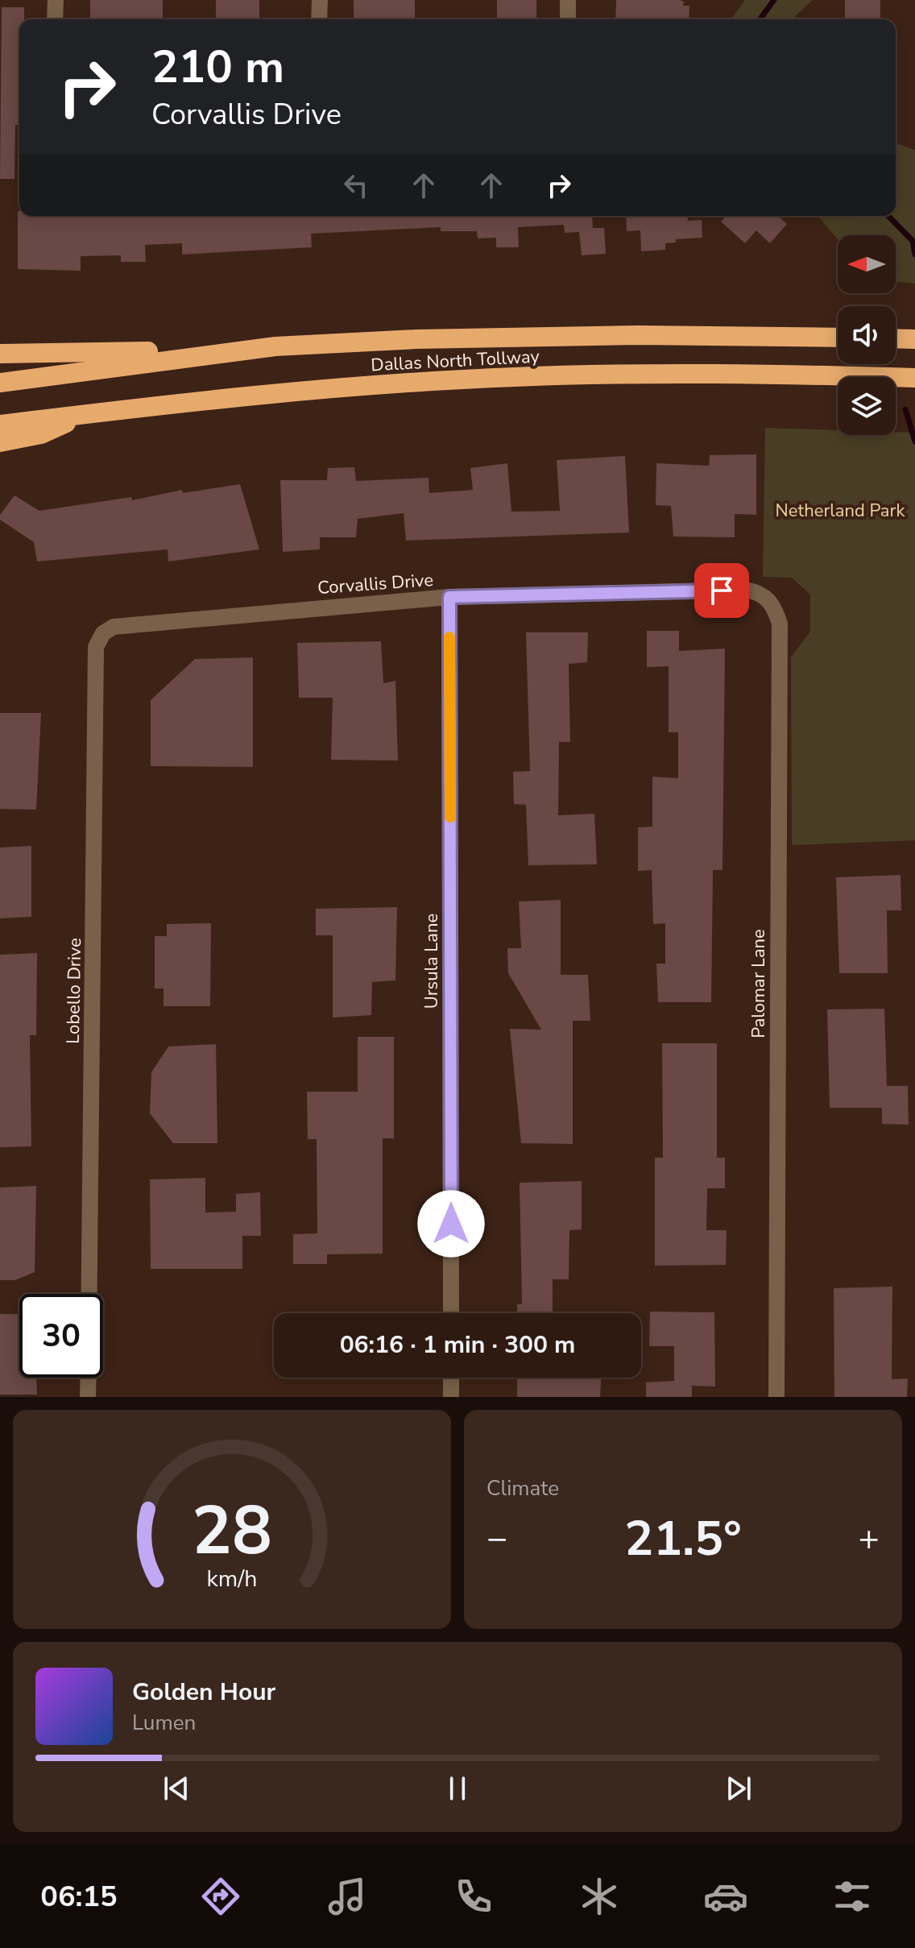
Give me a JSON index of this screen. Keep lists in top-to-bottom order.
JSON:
{
  "streets": {
    "highway": ["Dallas North Tollway"],
    "street": [
      "Corvallis Drive",
      "Ursula Lane",
      "Palomar Lane",
      "Lobello Drive"
    ]
  },
  "crossings": [
    ["Corvallis Drive", "Ursula Lane"],
    ["Corvallis Drive", "Palomar Lane"],
    ["Corvallis Drive", "Lobello Drive"]
  ],
  "parks": ["Netherland Park"],
  "north": "left",
  "page": {
    "turn": ["210 m", "Corvallis Drive"],
    "limit": "30",
    "trip": "06:16 · 1 min · 300 m",
    "tile": "Climate",
    "heat": ["−", "21.5°", "+"],
    "song": ["Golden Hour", "Lumen"],
    "tabs": "06:15",
    "gauge": ["28", "km/h"]
  }
}
